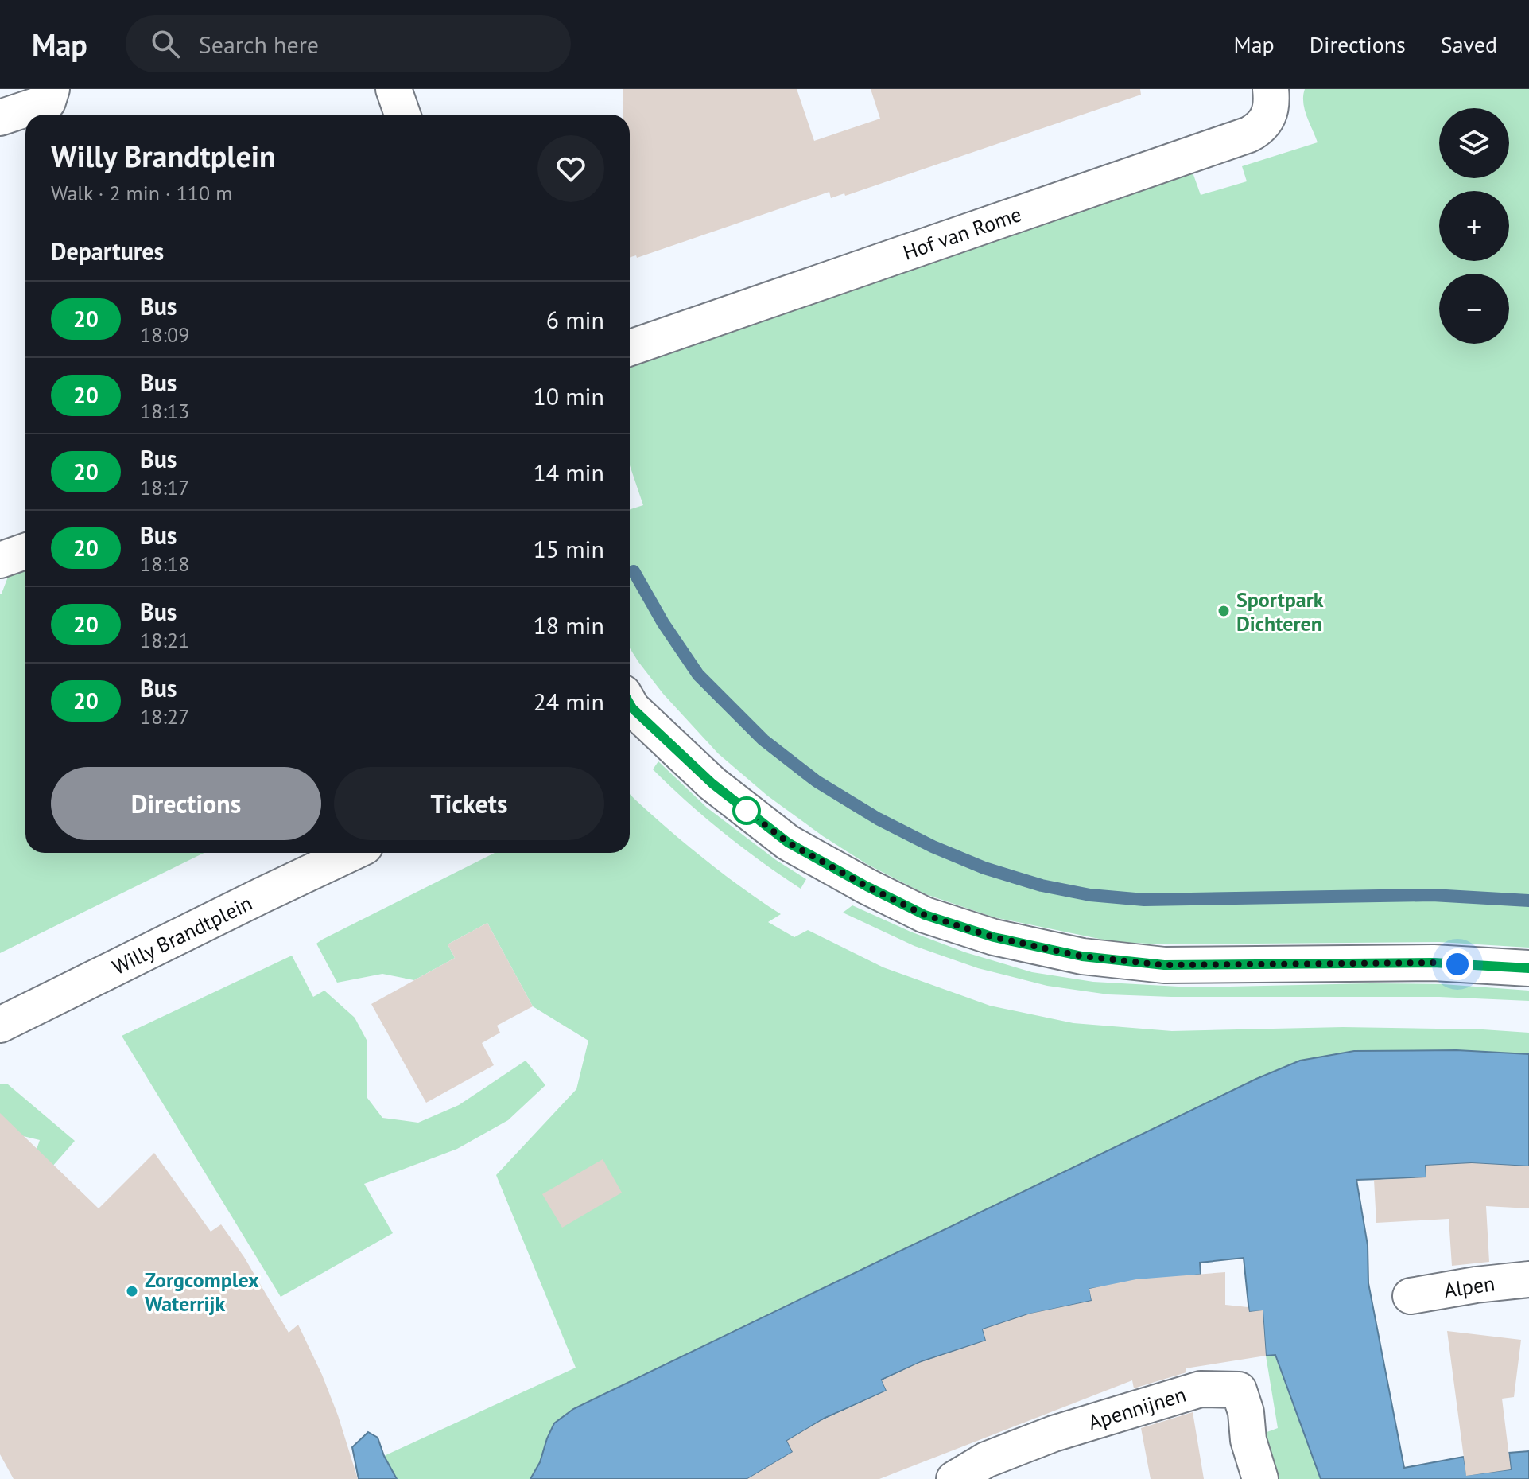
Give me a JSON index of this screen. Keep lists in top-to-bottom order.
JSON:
{
  "streets": {
    "street": [
      "Hof van Rome",
      "Willy Brandtplein",
      "Alpen",
      "Apennijnen"
    ]
  },
  "places": ["Sportpark Dichteren", "Zorgcomplex Waterrijk"],
  "lines": ["bus line 20"],
  "page": {
    "header": "Map",
    "search": "Search here",
    "nav": ["Map", "Directions", "Saved"],
    "map_buttons": ["+", "−"],
    "heading": [
      ["Willy Brandtplein", "Walk · 2 min · 110 m"],
      "Departures"
    ],
    "list": [
      {
        "mark": "20",
        "name": "Bus",
        "note": "18:09",
        "value": "6 min"
      },
      {
        "mark": "20",
        "name": "Bus",
        "note": "18:13",
        "value": "10 min"
      },
      {
        "mark": "20",
        "name": "Bus",
        "note": "18:17",
        "value": "14 min"
      },
      {
        "mark": "20",
        "name": "Bus",
        "note": "18:18",
        "value": "15 min"
      },
      {
        "mark": "20",
        "name": "Bus",
        "note": "18:21",
        "value": "18 min"
      },
      {
        "mark": "20",
        "name": "Bus",
        "note": "18:27",
        "value": "24 min"
      }
    ],
    "buttons": ["Directions", "Tickets"]
  }
}
